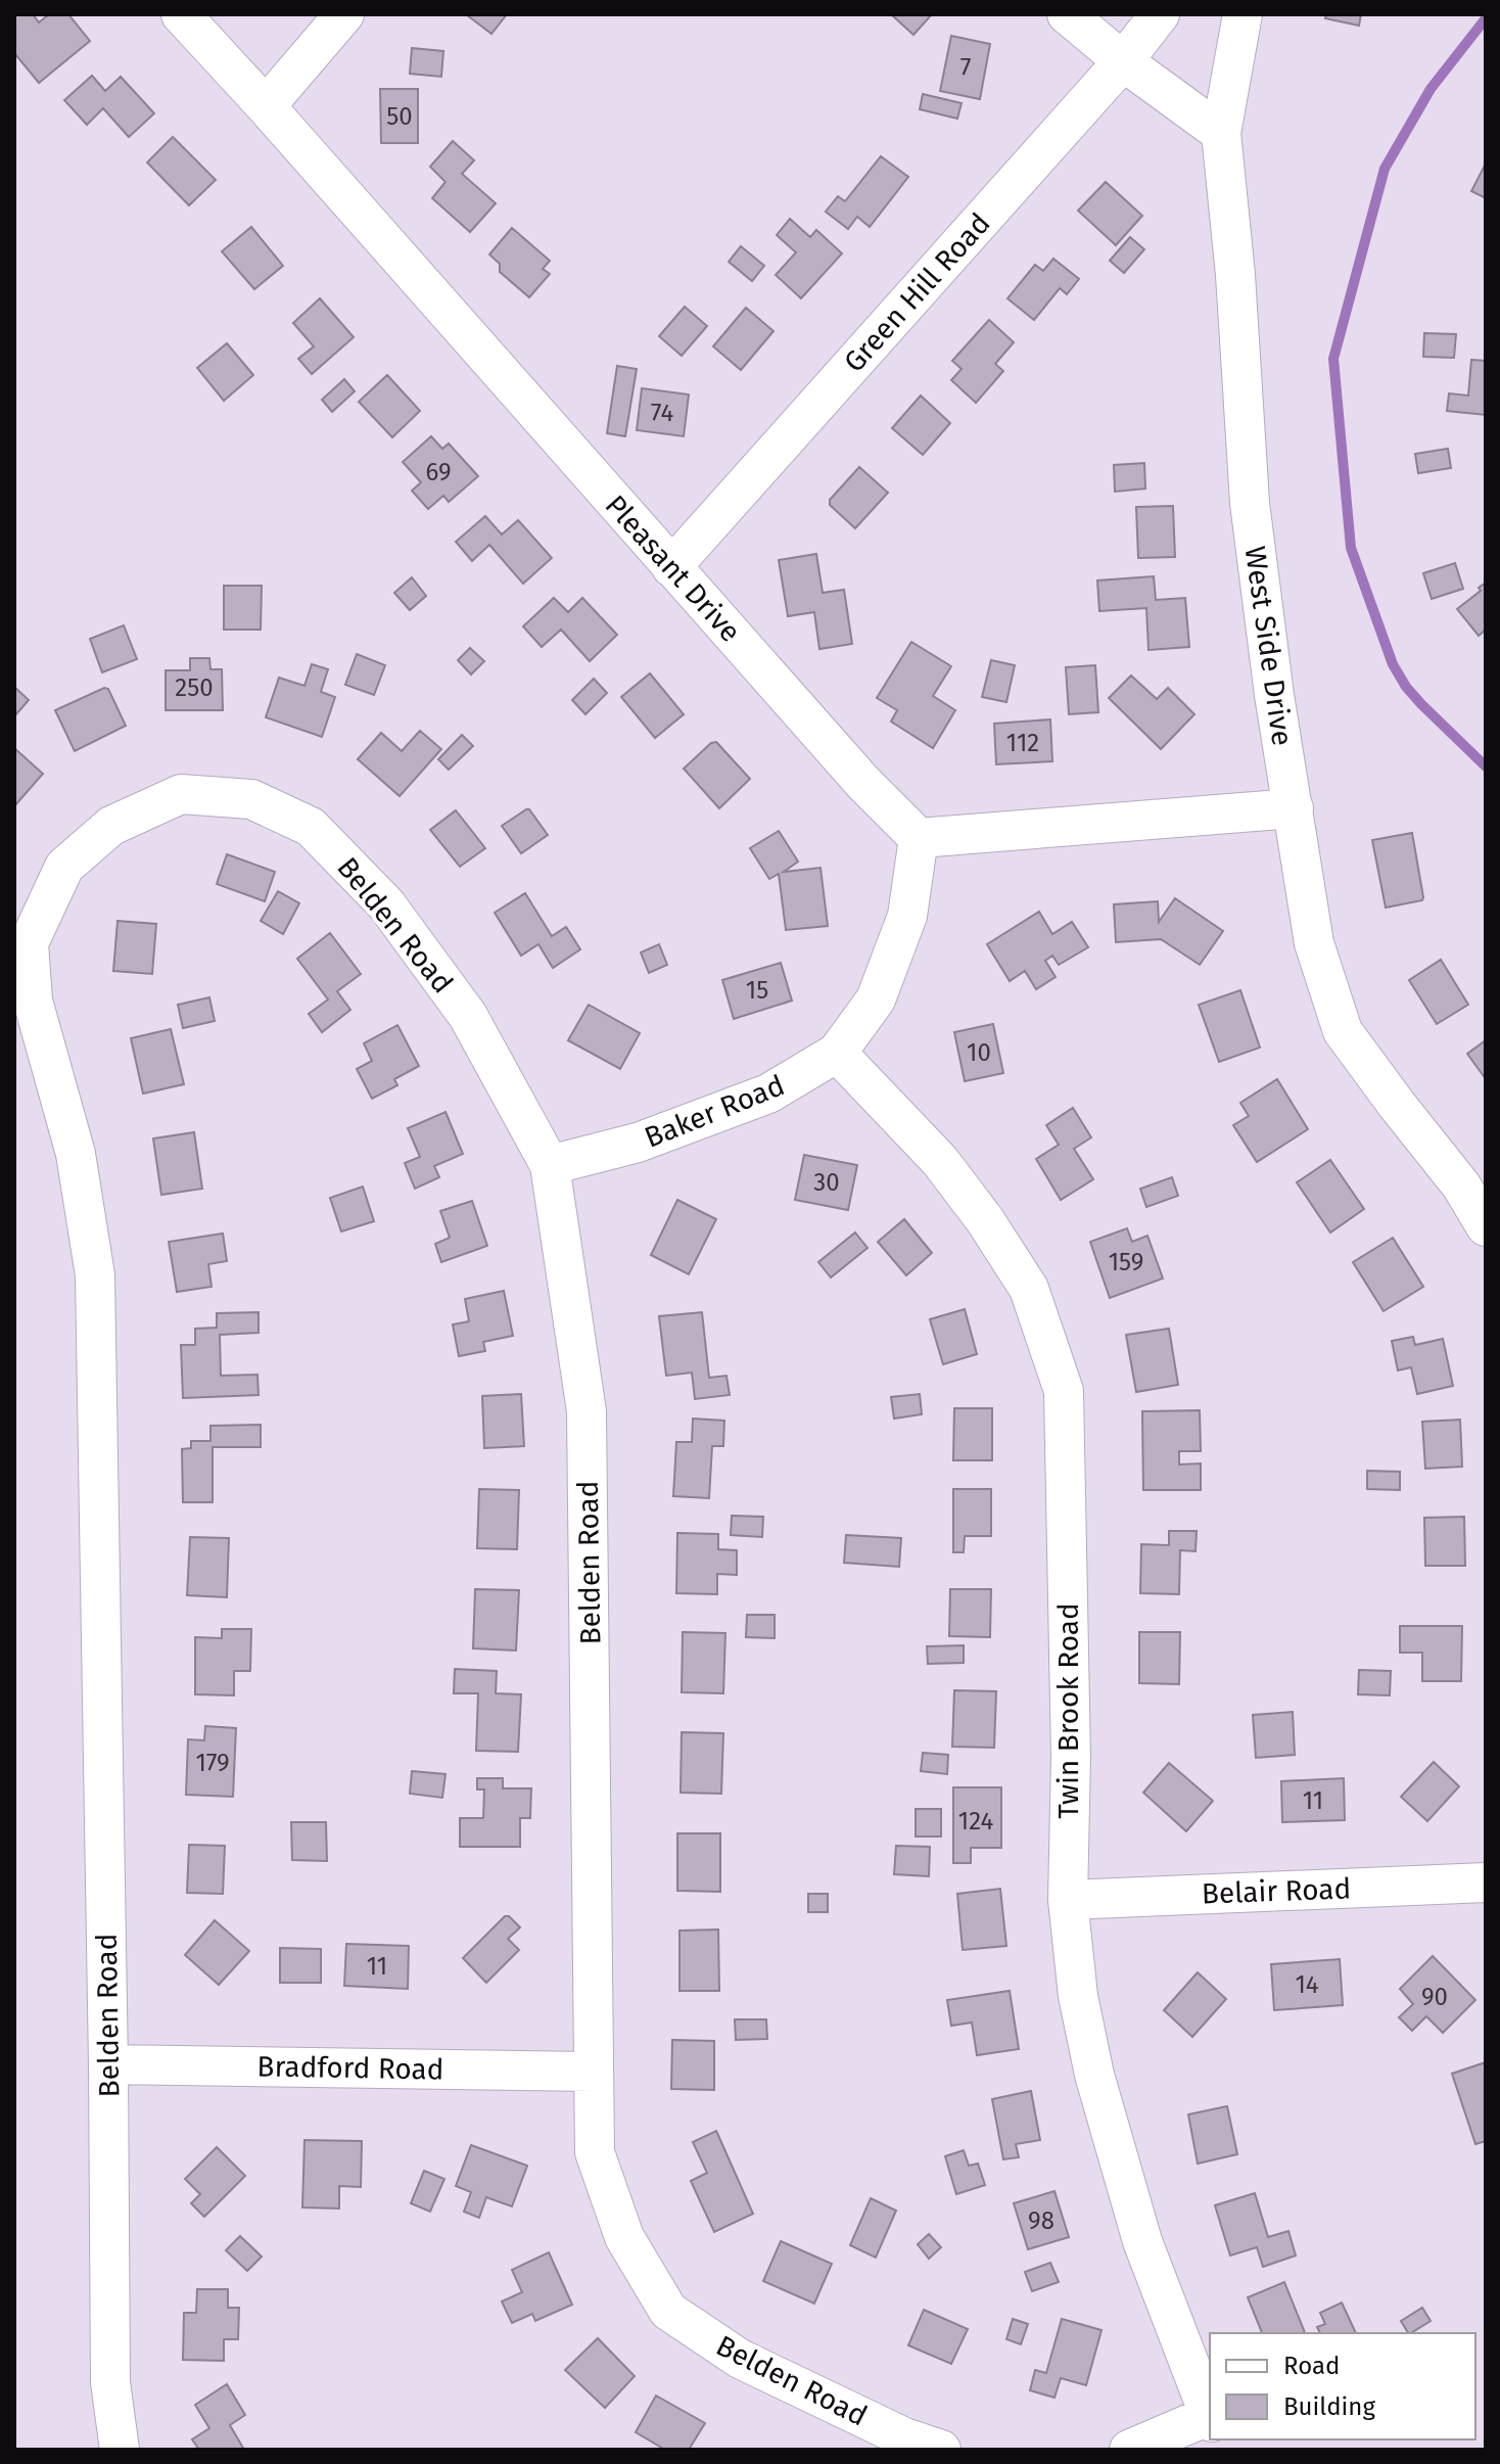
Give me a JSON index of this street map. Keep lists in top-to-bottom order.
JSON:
{
  "streets": {
    "street": [
      "Green Hill Road",
      "Pleasant Drive",
      "West Side Drive",
      "Belden Road",
      "Baker Road",
      "Twin Brook Road",
      "Belair Road",
      "Bradford Road"
    ]
  },
  "crossings": [
    ["Green Hill Road", "Pleasant Drive"],
    ["Pleasant Drive", "Baker Road"],
    ["Belden Road", "Baker Road"],
    ["Belden Road", "Bradford Road"],
    ["Baker Road", "Twin Brook Road"],
    ["Twin Brook Road", "Belair Road"]
  ],
  "house_numbers": [
    "7",
    "50",
    "74",
    "69",
    "250",
    "112",
    "15",
    "10",
    "30",
    "159",
    "179",
    "11",
    "124",
    "11",
    "14",
    "90",
    "98"
  ],
  "legend": ["Road", "Building"]
}
